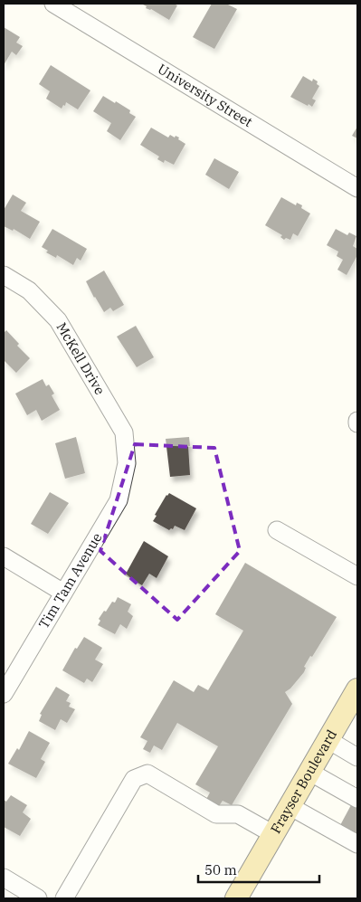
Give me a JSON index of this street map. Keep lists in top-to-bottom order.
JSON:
{
  "streets": {
    "main road": ["Frayser Boulevard"],
    "street": ["University Street", "McKell Drive", "Tim Tam Avenue"]
  },
  "crossings": [
    ["McKell Drive", "Tim Tam Avenue"]
  ],
  "scale_bar": "50 m"
}
